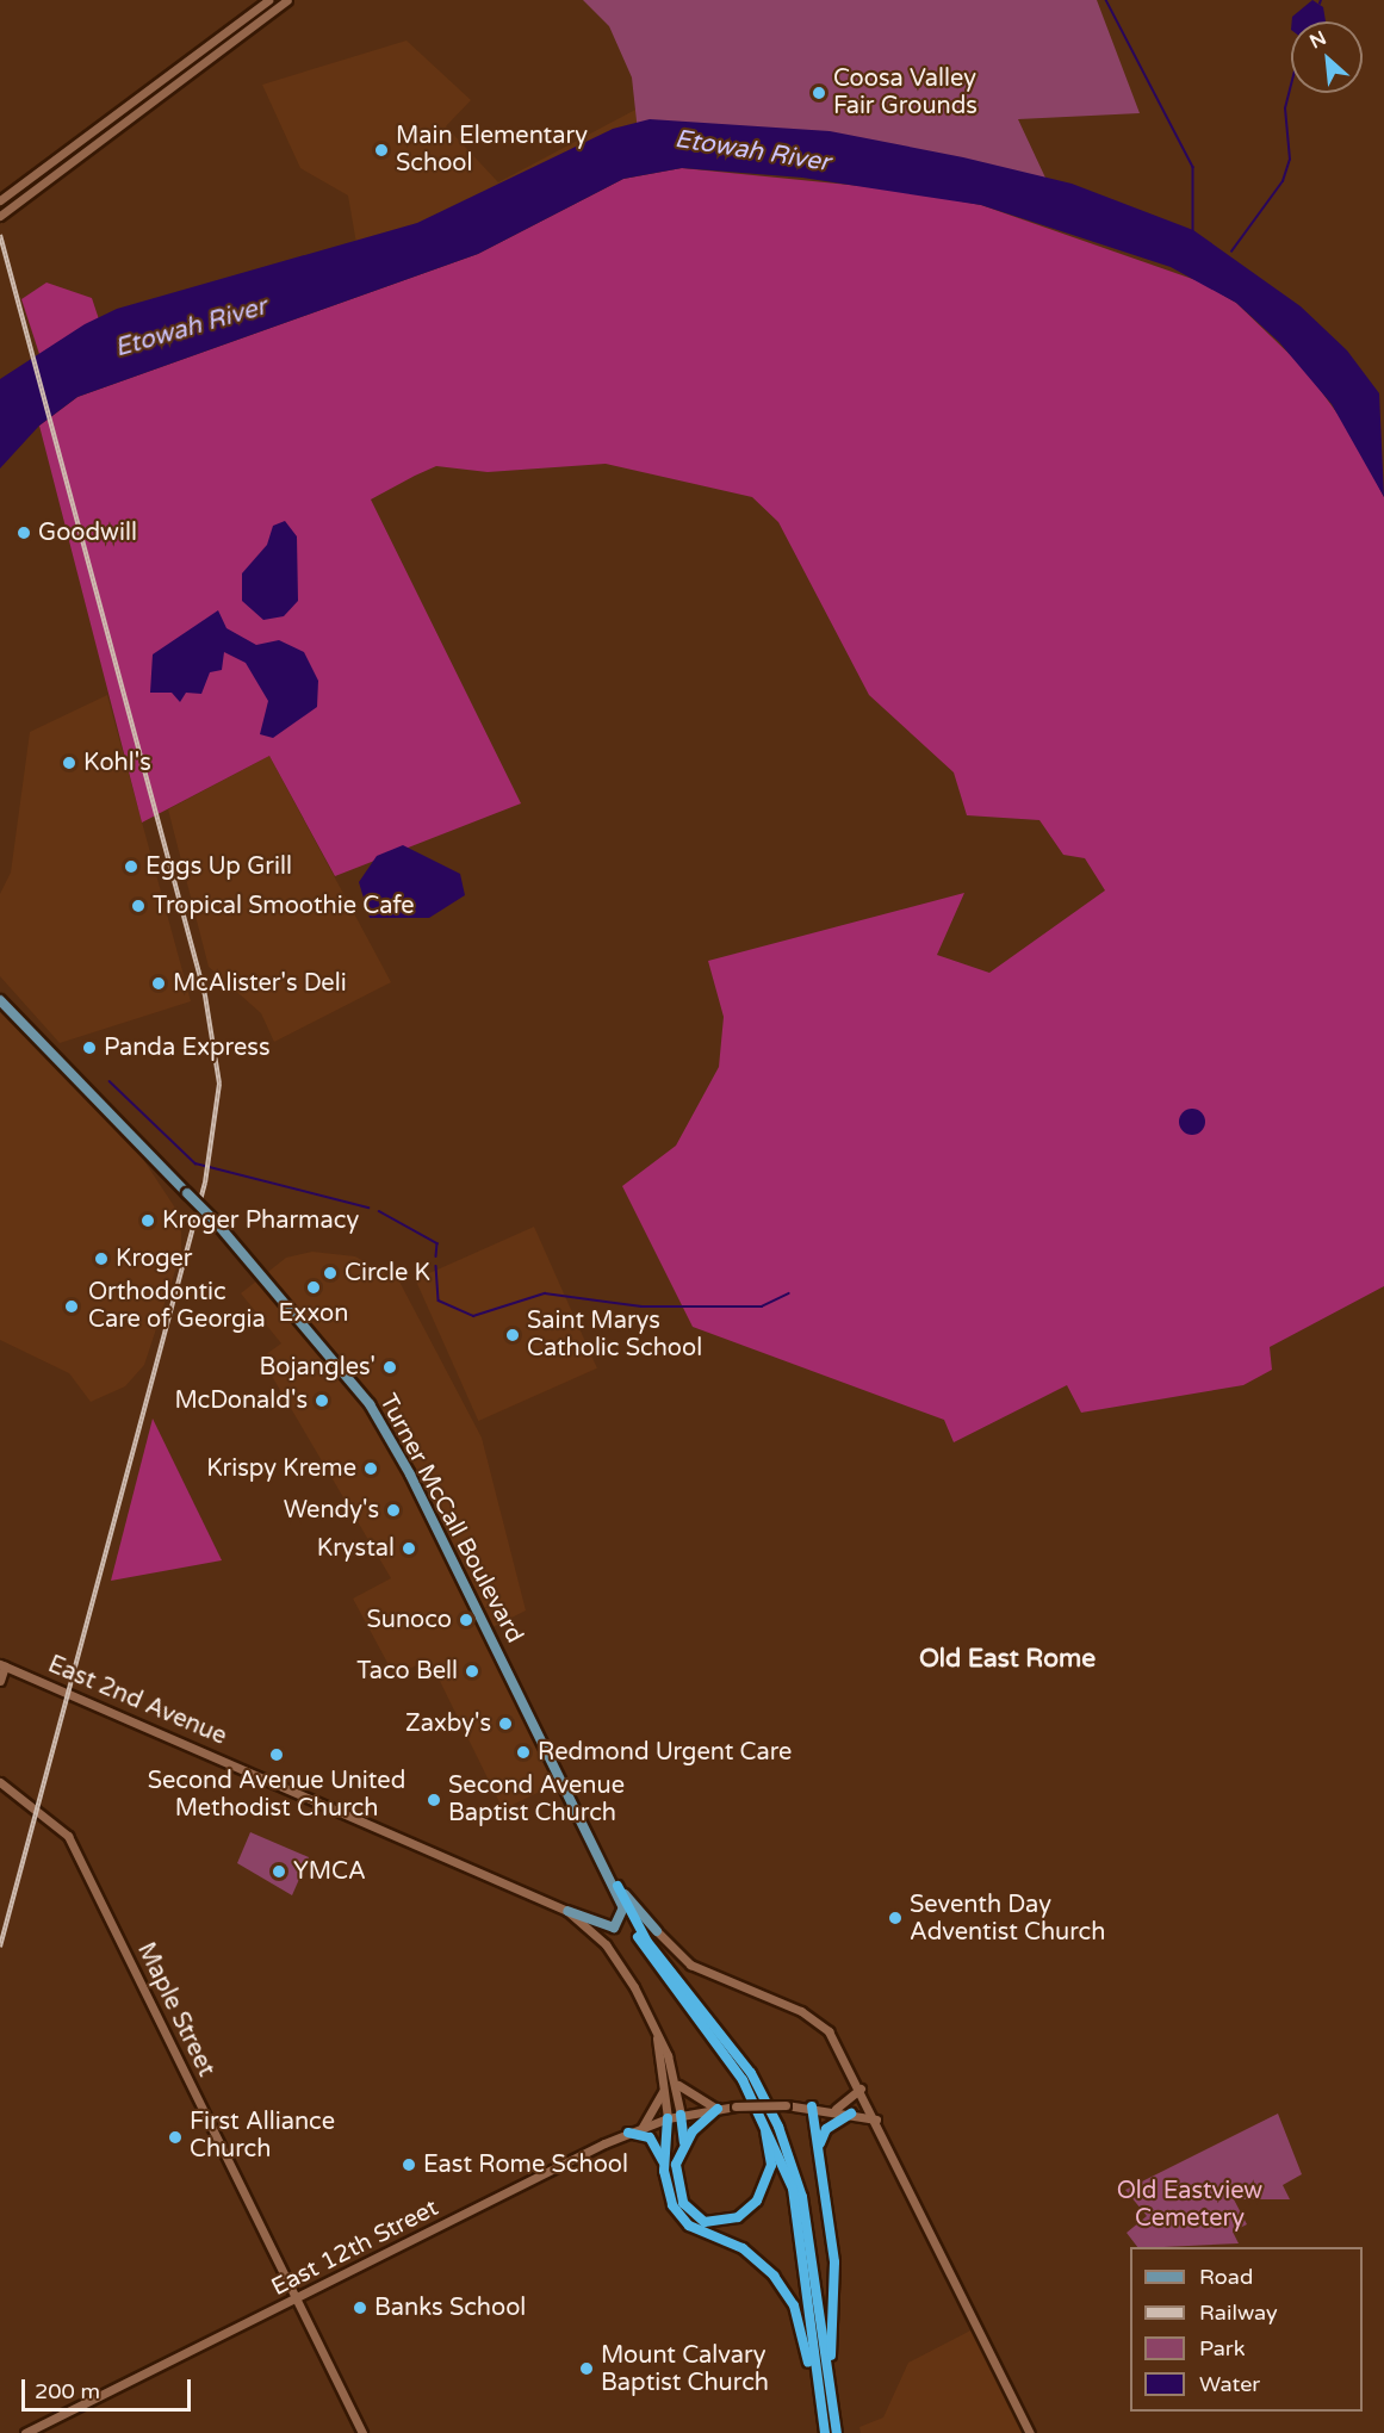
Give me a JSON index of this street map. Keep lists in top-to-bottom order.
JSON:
{
  "streets": {
    "highway": ["Turner McCall Boulevard"],
    "main road": ["East 2nd Avenue", "Maple Street", "East 12th Street"]
  },
  "crossings": [
    ["Maple Street", "East 12th Street"]
  ],
  "districts": ["Old East Rome"],
  "water": ["Etowah River"],
  "parks": ["Old Eastview Cemetery"],
  "places": [
    "Coosa Valley Fair Grounds",
    "Main Elementary School",
    "Goodwill",
    "Kohl's",
    "Eggs Up Grill",
    "Tropical Smoothie Cafe",
    "McAlister's Deli",
    "Panda Express",
    "Kroger Pharmacy",
    "Kroger",
    "Circle K",
    "Exxon",
    "Orthodontic Care of Georgia",
    "Saint Marys Catholic School",
    "Bojangles'",
    "McDonald's",
    "Krispy Kreme",
    "Wendy's",
    "Krystal",
    "Sunoco",
    "Taco Bell",
    "Zaxby's",
    "Redmond Urgent Care",
    "Second Avenue United Methodist Church",
    "Second Avenue Baptist Church",
    "YMCA",
    "Seventh Day Adventist Church",
    "First Alliance Church",
    "East Rome School",
    "Banks School",
    "Mount Calvary Baptist Church"
  ],
  "legend": [
    "Road",
    "Railway",
    "Park",
    "Water"
  ],
  "scale_bar": "200 m",
  "north": "top left"
}
